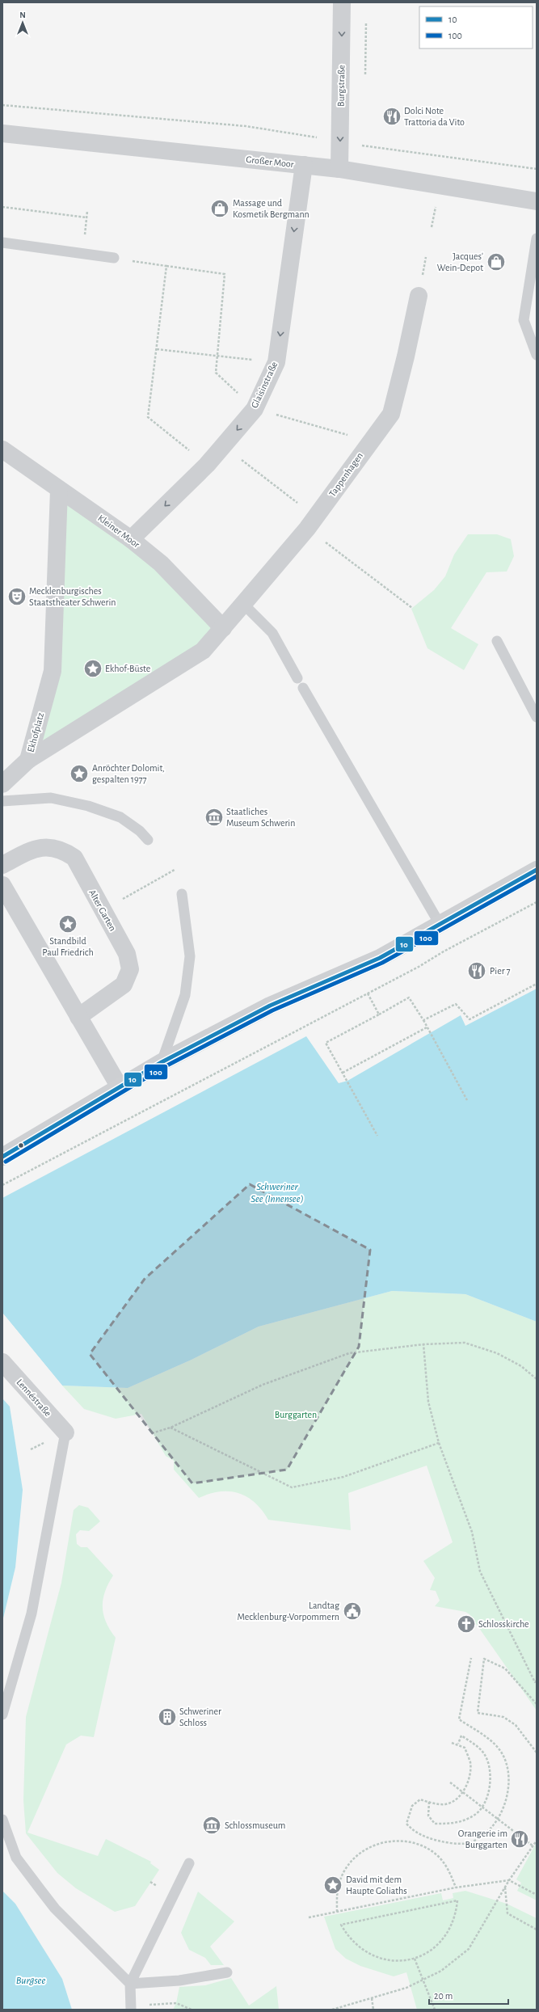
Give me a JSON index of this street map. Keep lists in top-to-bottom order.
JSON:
{
  "streets": {
    "street": [
      "Burgstraße",
      "Großer Moor",
      "Glaisinstraße",
      "Tappenhagen",
      "Kleiner Moor",
      "Ekhofplatz",
      "Alter Garten",
      "Lennéstraße"
    ]
  },
  "crossings": [
    ["Burgstraße", "Großer Moor"],
    ["Großer Moor", "Glaisinstraße"],
    ["Glaisinstraße", "Kleiner Moor"],
    ["Tappenhagen", "Kleiner Moor"],
    ["Tappenhagen", "Ekhofplatz"],
    ["Kleiner Moor", "Ekhofplatz"]
  ],
  "one_way": ["Burgstraße", "Glaisinstraße"],
  "water": ["Schweriner See (Innensee)", "Burgsee"],
  "parks": ["Burggarten"],
  "places": {
    "restaurant": ["Dolci Note Trattoria da Vito", "Pier 7", "Orangerie im Burggarten"],
    "shop": ["Massage und Kosmetik Bergmann", "Jacques' Wein-Depot"],
    "theatre": ["Mecklenburgisches Staatstheater Schwerin"],
    "place": [
      "Ekhof-Büste",
      "Anröchter Dolomit, gespalten 1977",
      "Standbild Paul Friedrich",
      "David mit dem Haupte Goliaths"
    ],
    "museum": ["Staatliches Museum Schwerin", "Schlossmuseum"],
    "public building": ["Landtag Mecklenburg-Vorpommern"],
    "church": ["Schlosskirche"],
    "building": ["Schweriner Schloss"]
  },
  "lines": ["transit line 10", "transit line 100"],
  "legend": ["10", "100"],
  "scale_bar": "20 m",
  "north": "top"
}
